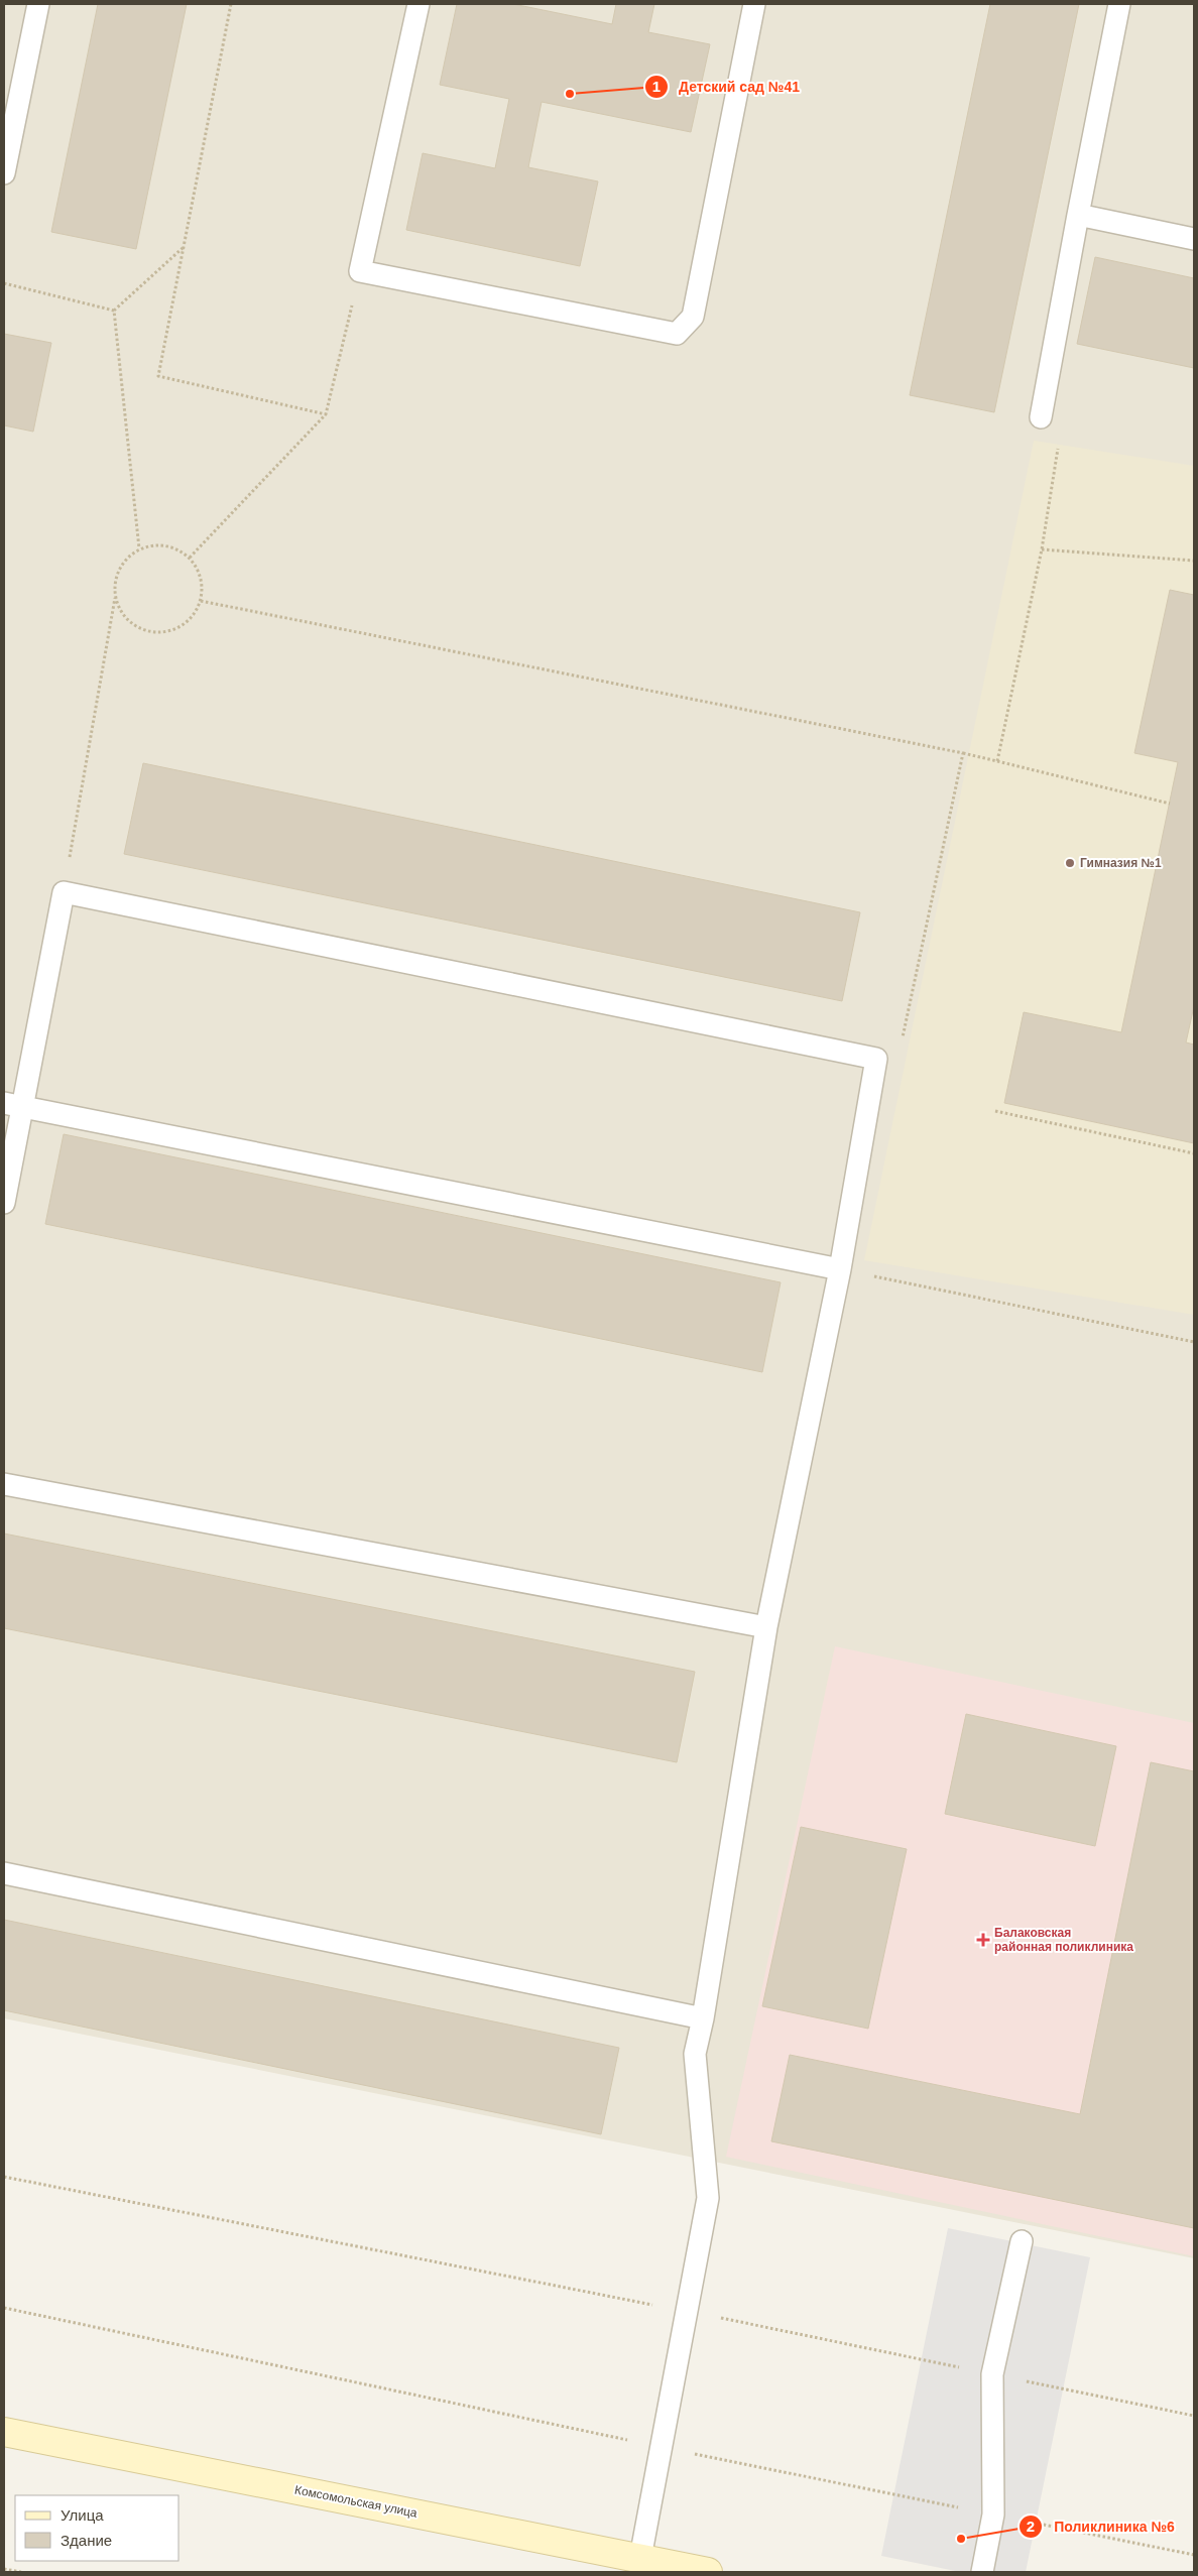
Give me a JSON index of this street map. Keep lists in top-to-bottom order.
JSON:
{
  "streets": {
    "main road": ["Комсомольская улица"]
  },
  "places": {
    "other": ["Детский сад №41", "Гимназия №1", "Поликлиника №6"],
    "health": ["Балаковская районная поликлиника"]
  },
  "legend": ["Улица", "Здание"]
}
